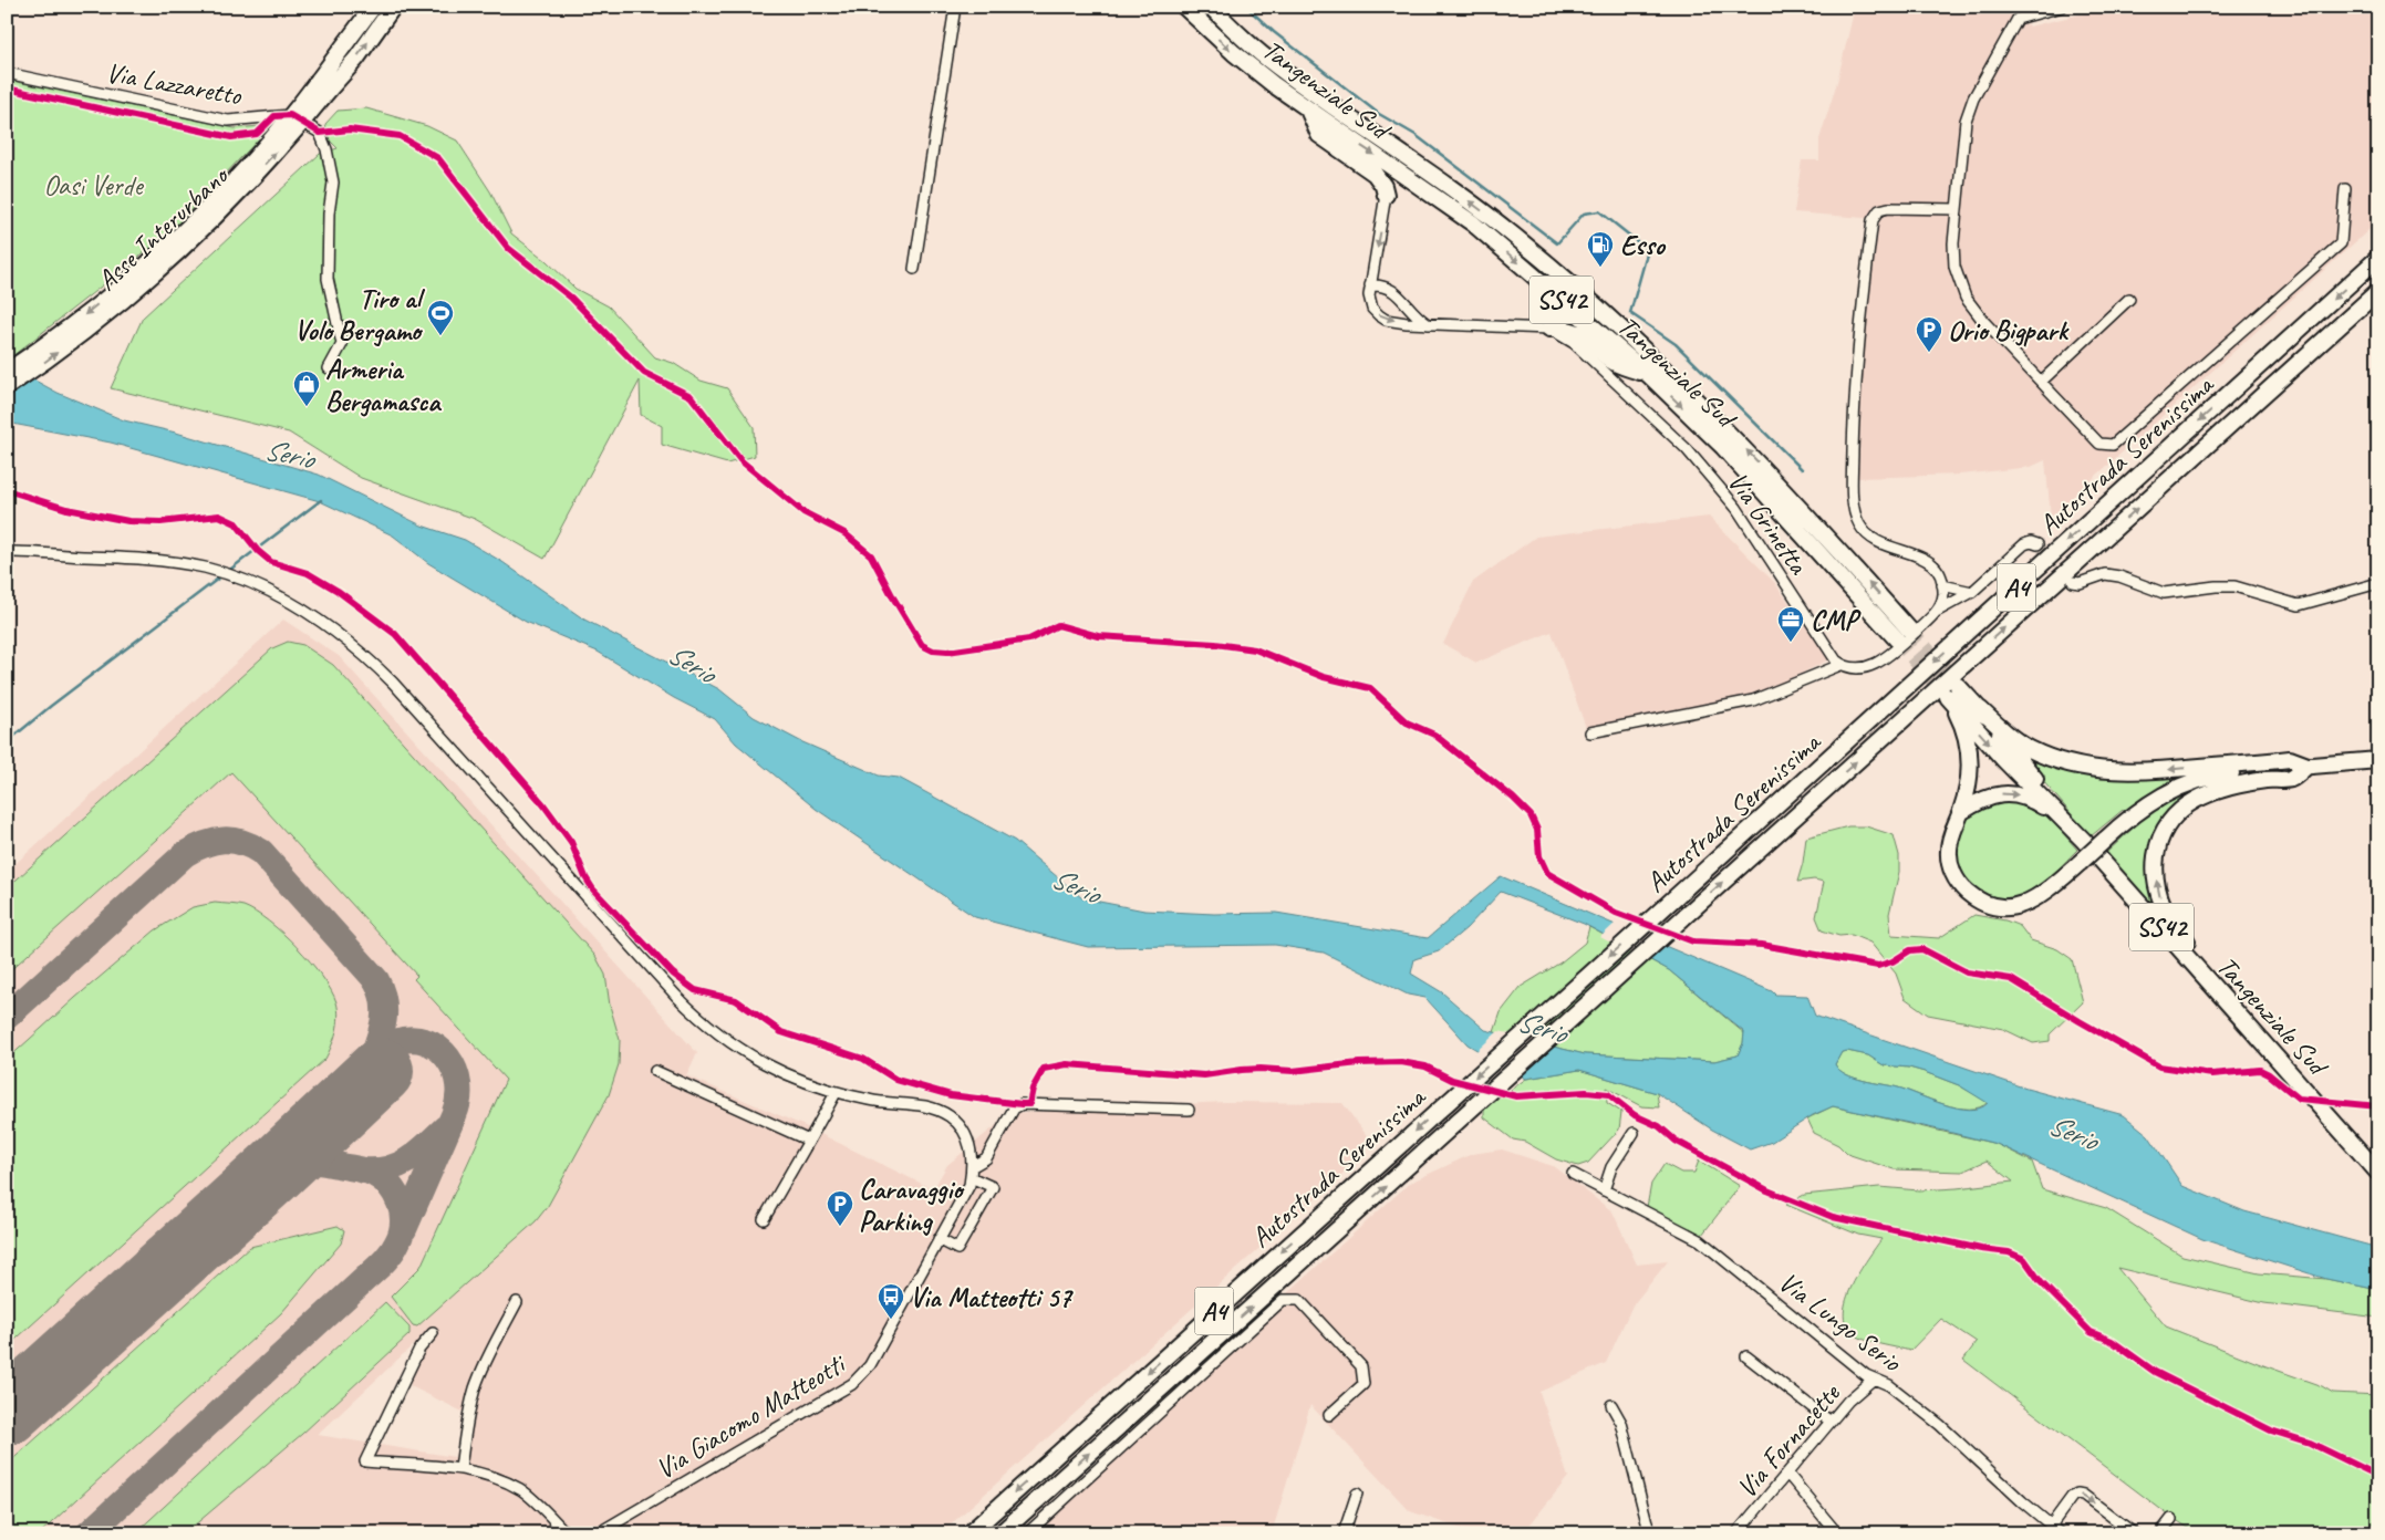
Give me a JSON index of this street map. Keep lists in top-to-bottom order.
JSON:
{
  "streets": {
    "highway": [
      "Tangenziale Sud",
      "Asse Interurbano",
      "SS42",
      "Autostrada Serenissima",
      "A4"
    ],
    "street": [
      "Via Lazzaretto",
      "Via Grinetta",
      "Via Lungo Serio",
      "Via Giacomo Matteotti",
      "Via Fornacette"
    ]
  },
  "crossings": [
    ["Via Lungo Serio", "Via Fornacette"]
  ],
  "water": ["Serio"],
  "parks": ["Oasi Verde"],
  "places": {
    "fuel station": ["Esso"],
    "sports": ["Tiro al Volo Bergamo"],
    "parking": ["Orio Bigpark", "Caravaggio Parking"],
    "shop": ["Armeria Bergamasca"],
    "office": ["CMP"],
    "bus stop": ["Via Matteotti 57"]
  }
}
